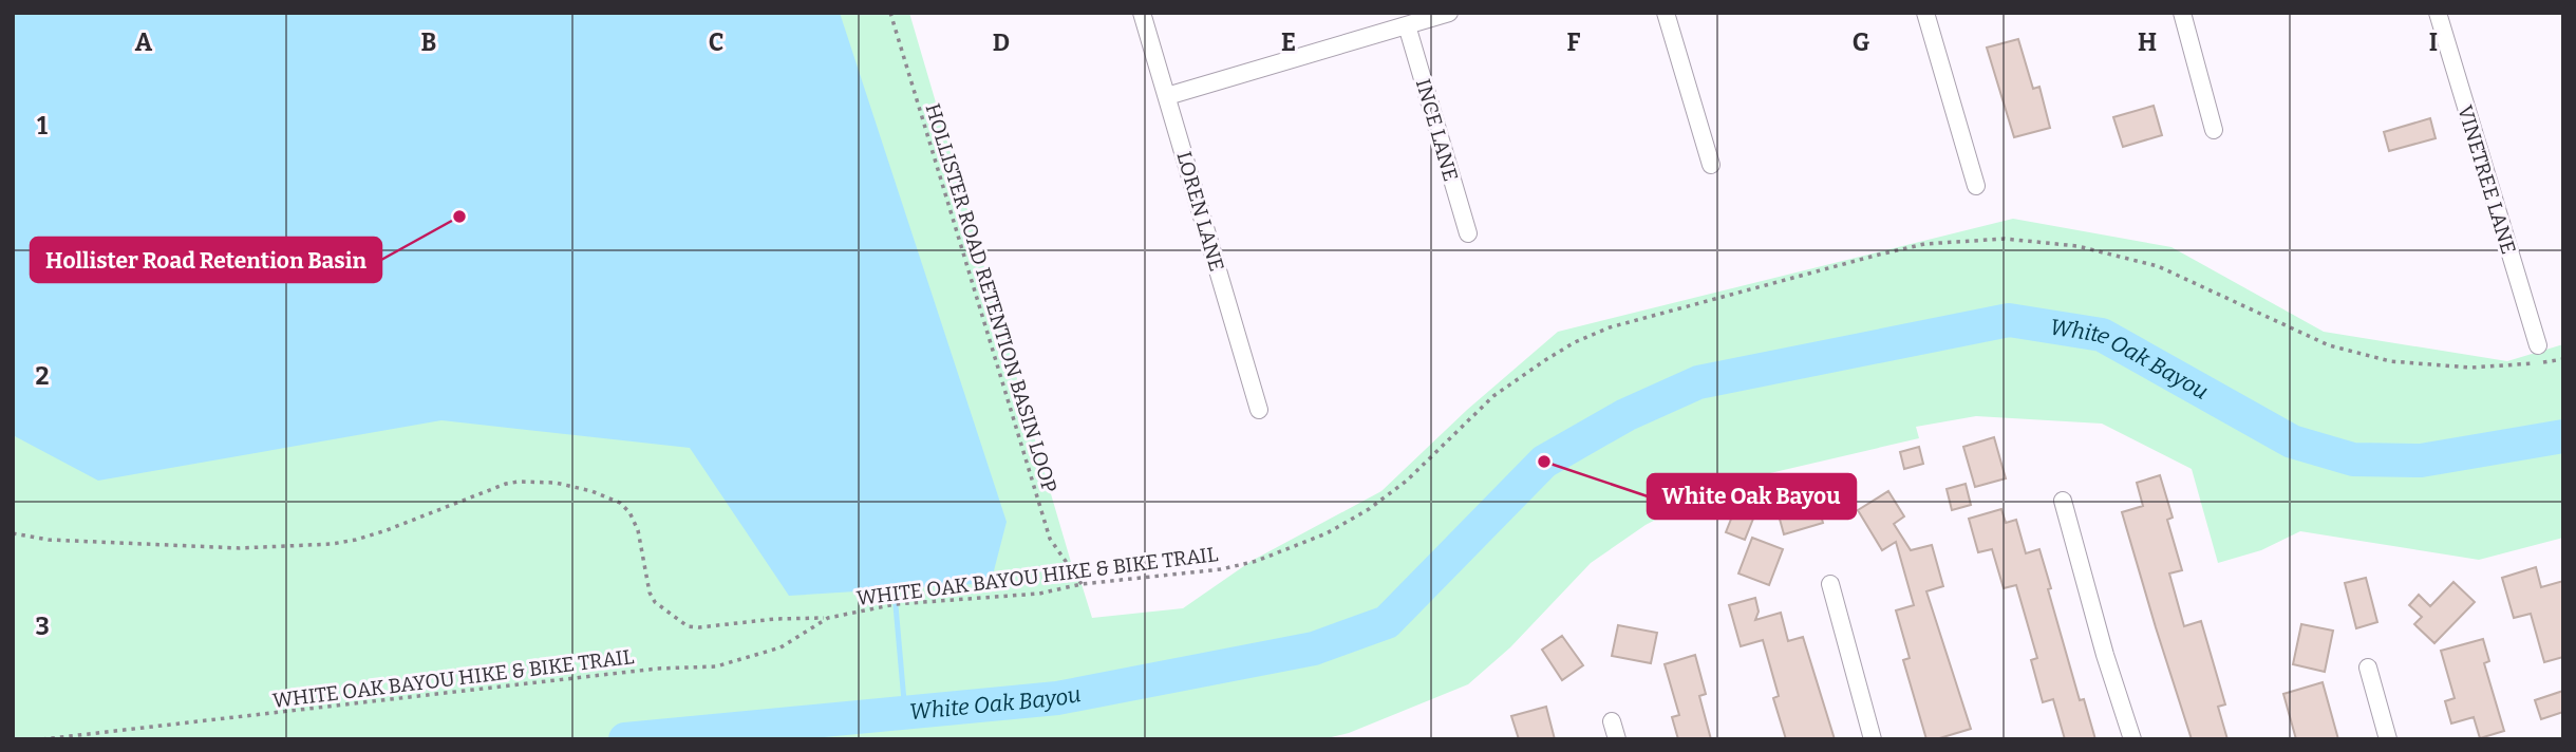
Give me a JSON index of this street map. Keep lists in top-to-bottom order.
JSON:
{
  "streets": {
    "street": ["INCE LANE", "VINETREE LANE", "LOREN LANE"],
    "path": ["HOLLISTER ROAD RETENTION BASIN LOOP", "WHITE OAK BAYOU HIKE & BIKE TRAIL"]
  },
  "crossings": [
    ["HOLLISTER ROAD RETENTION BASIN LOOP", "WHITE OAK BAYOU HIKE & BIKE TRAIL"]
  ],
  "water": ["White Oak Bayou"],
  "places": ["Hollister Road Retention Basin", "White Oak Bayou"],
  "grid": {
    "columns": [
      "A",
      "B",
      "C",
      "D",
      "E",
      "F",
      "G",
      "H",
      "I"
    ],
    "rows": ["1", "2", "3"]
  }
}
